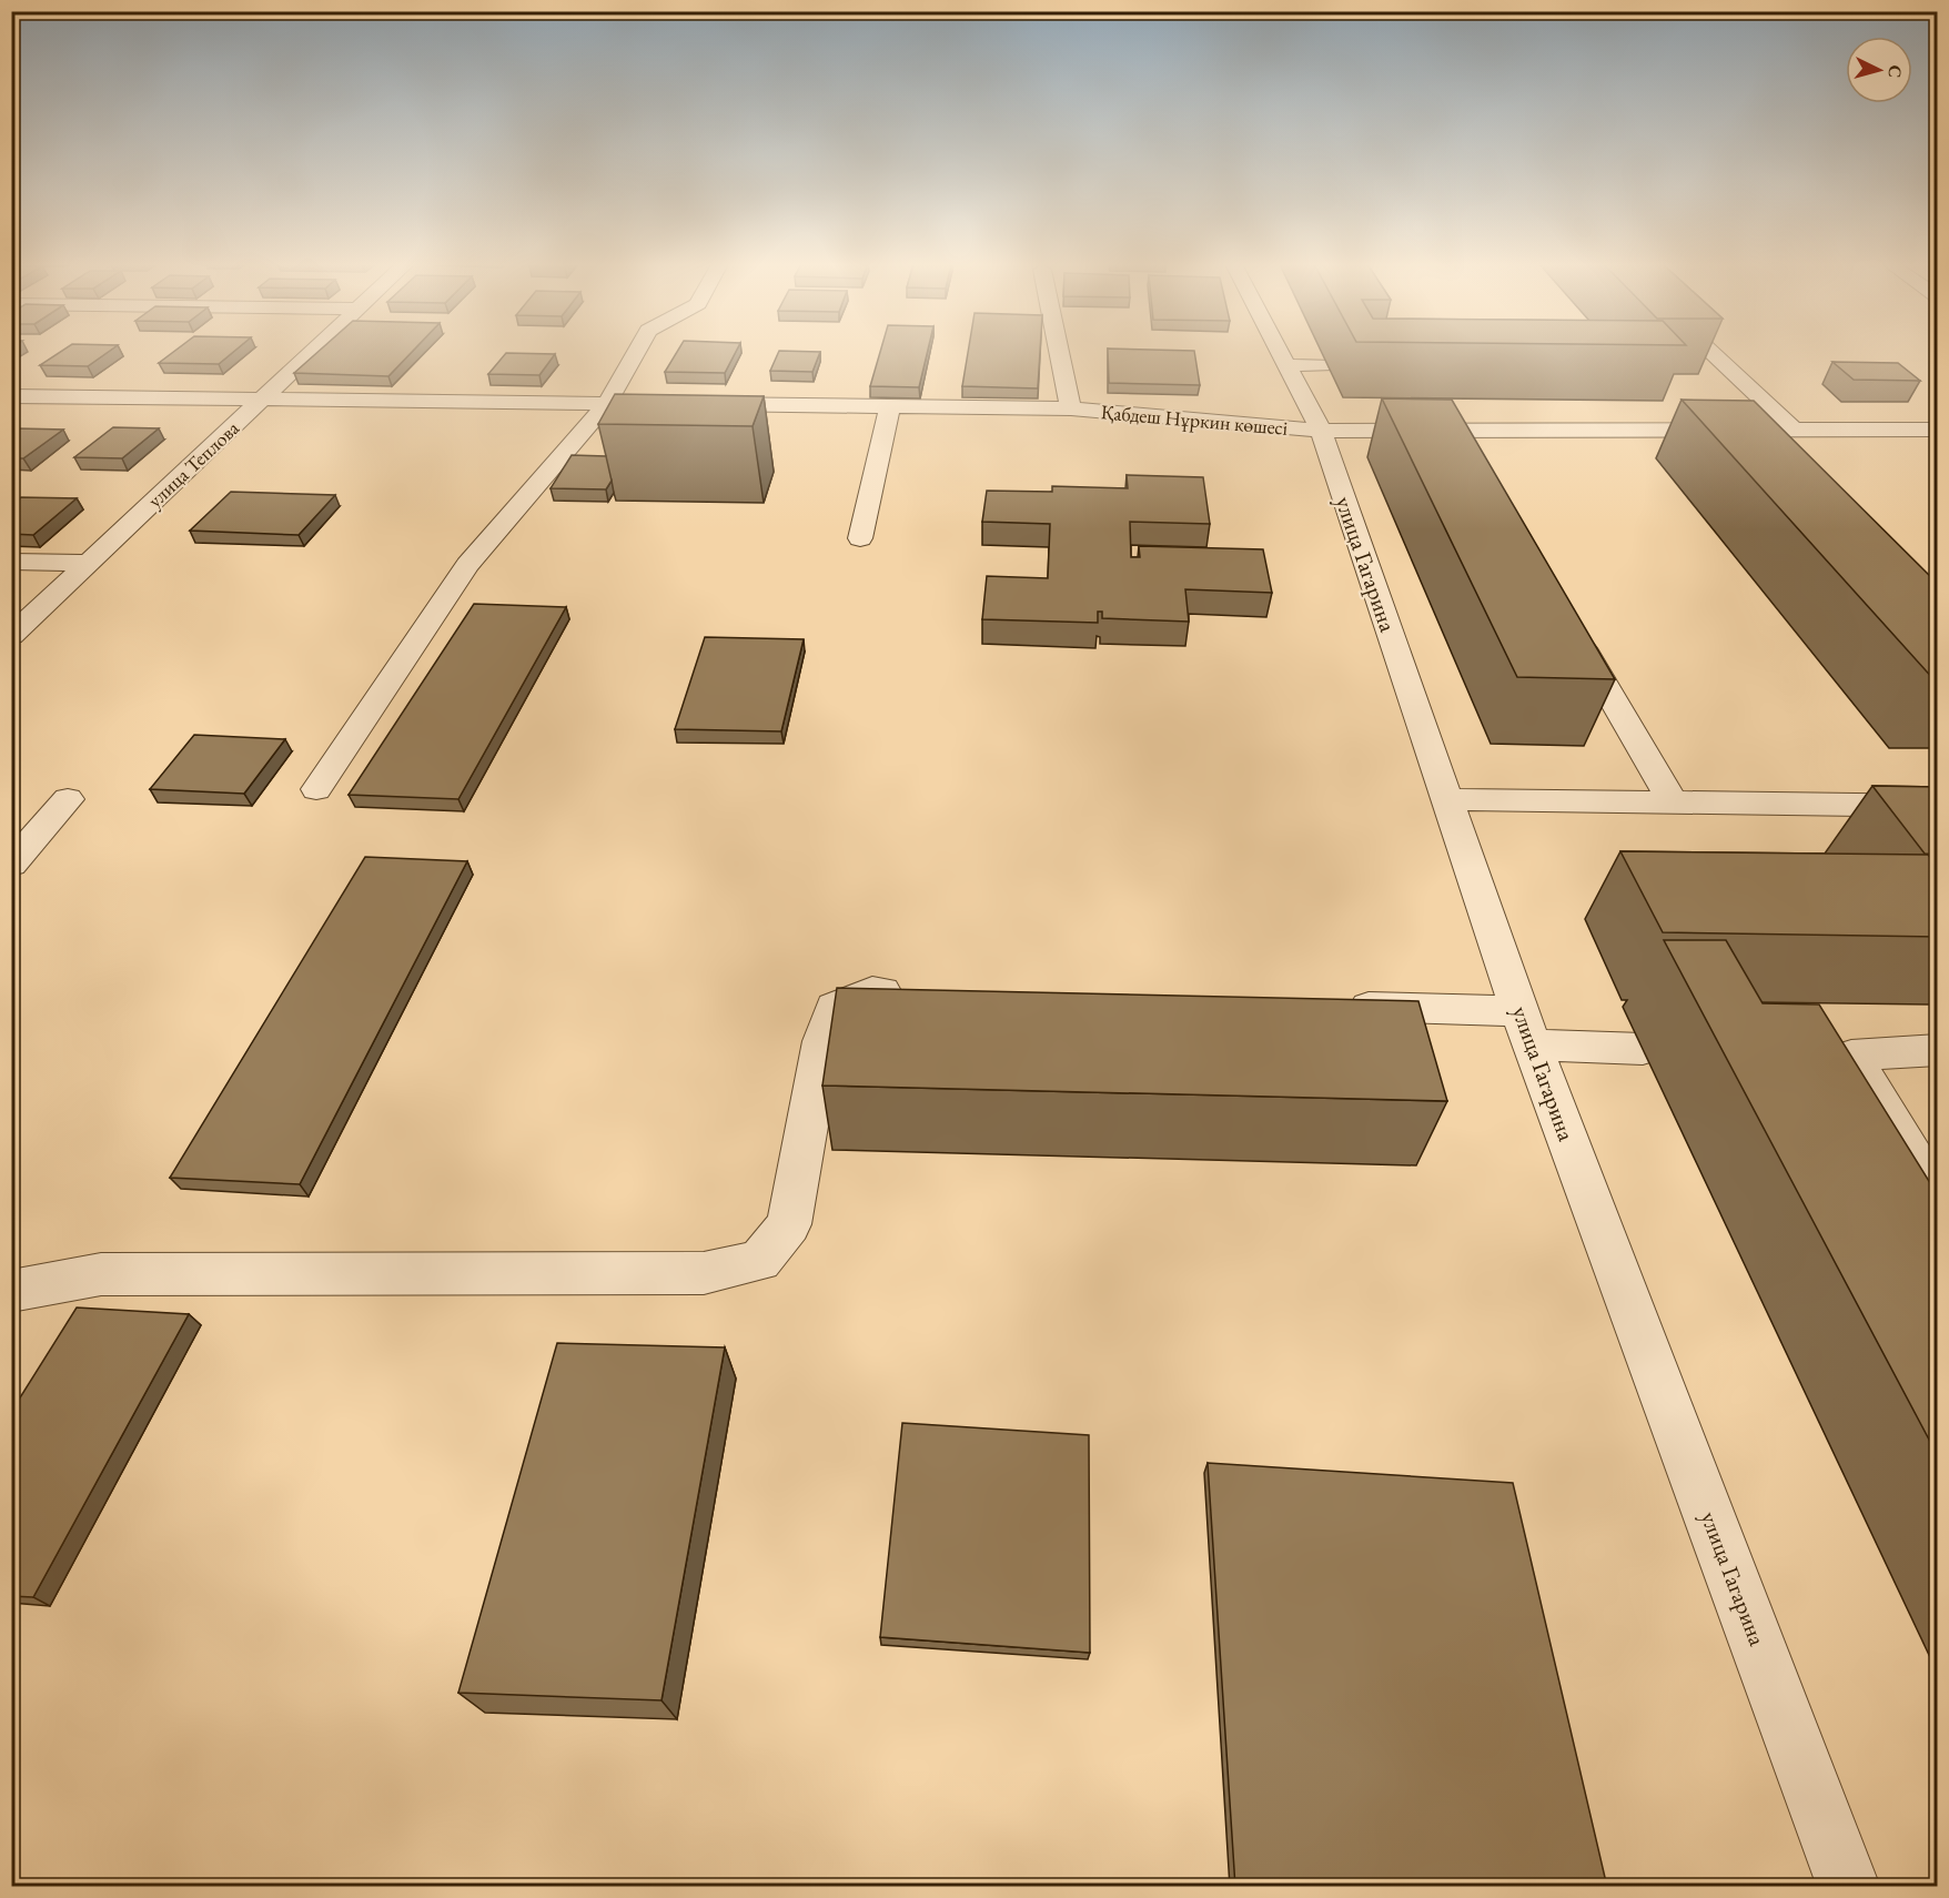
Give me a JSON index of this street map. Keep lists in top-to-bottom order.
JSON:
{
  "streets": {
    "street": ["Қабдеш Нұркин көшесі", "улица Теплова", "улица Гагарина"]
  },
  "crossings": [
    ["Қабдеш Нұркин көшесі", "улица Теплова"],
    ["Қабдеш Нұркин көшесі", "улица Гагарина"]
  ],
  "north": "right"
}
